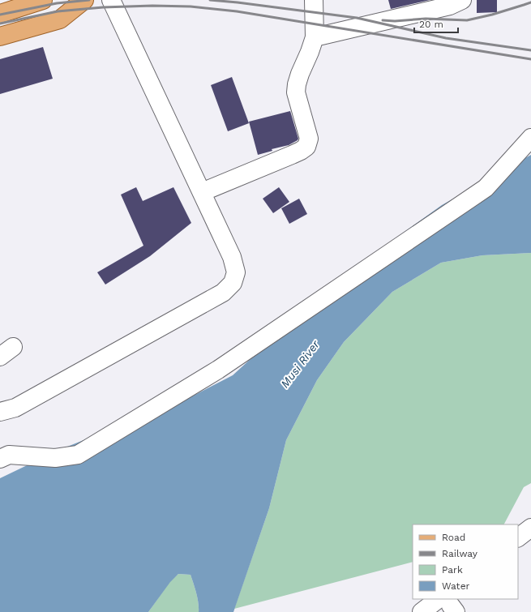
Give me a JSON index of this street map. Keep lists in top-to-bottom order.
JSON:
{
  "water": ["Musi River"],
  "legend": [
    "Road",
    "Railway",
    "Park",
    "Water"
  ],
  "scale_bar": "20 m"
}
